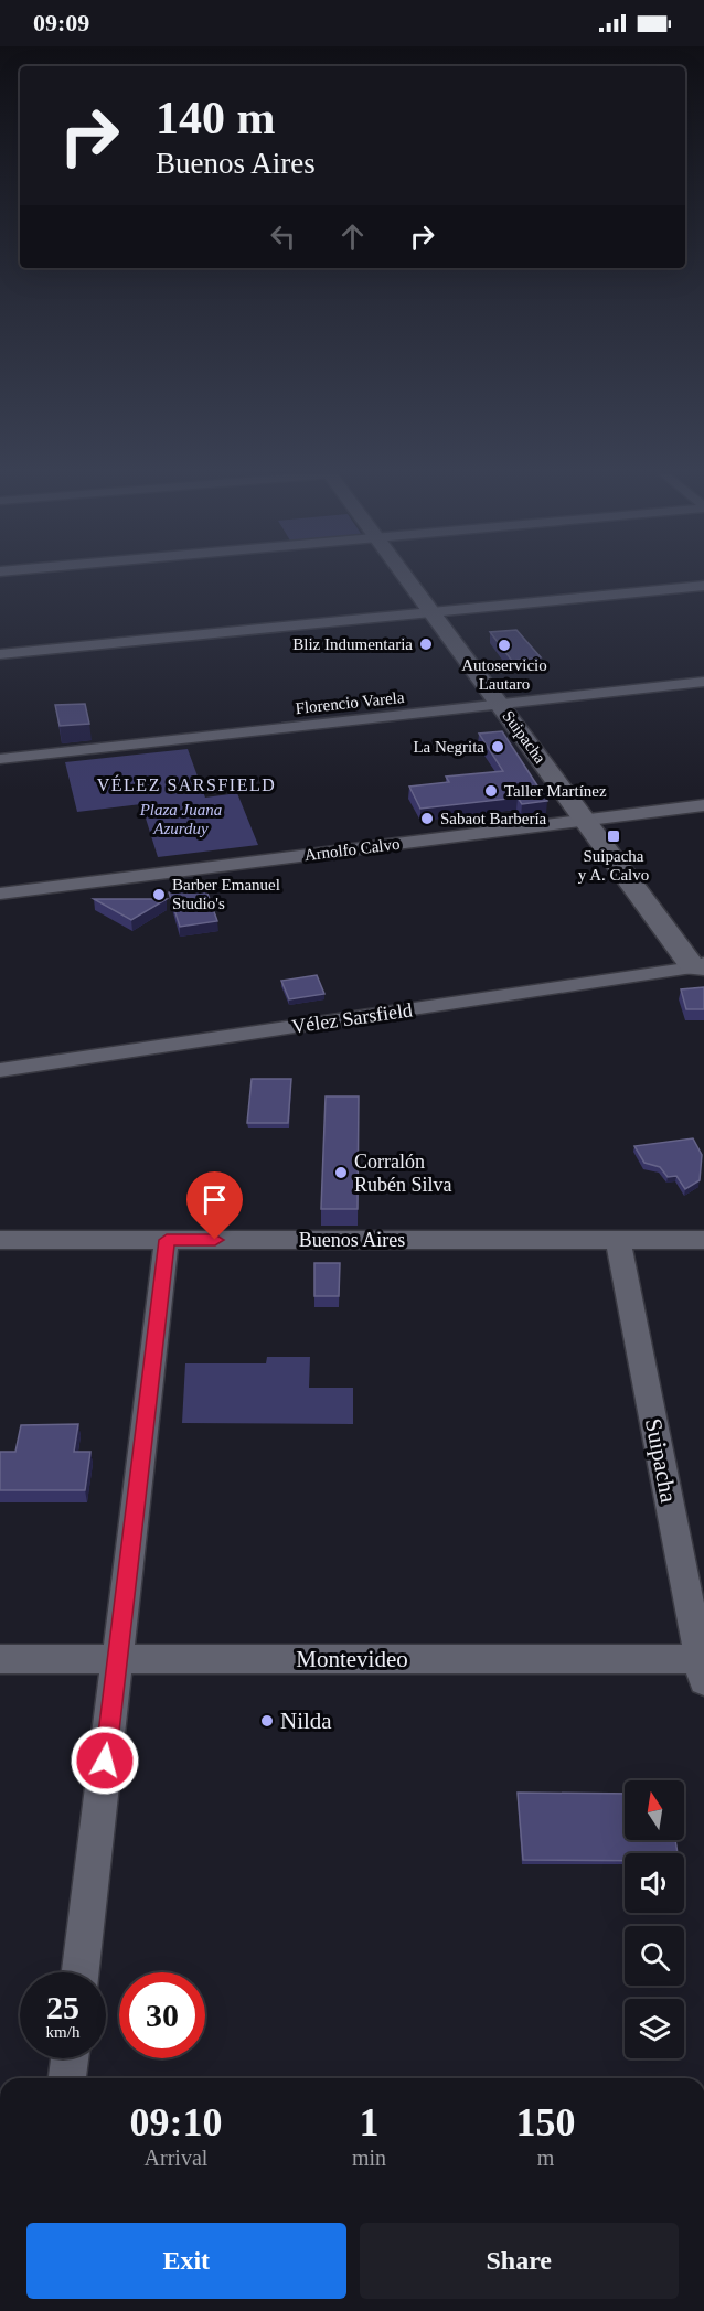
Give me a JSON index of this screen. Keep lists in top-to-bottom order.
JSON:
{
  "streets": {
    "main road": ["Suipacha"],
    "street": [
      "Florencio Varela",
      "Arnolfo Calvo",
      "Vélez Sarsfield",
      "Buenos Aires",
      "Montevideo"
    ]
  },
  "crossings": [
    ["Florencio Varela", "Suipacha"],
    ["Suipacha", "Arnolfo Calvo"],
    ["Suipacha", "Vélez Sarsfield"],
    ["Suipacha", "Buenos Aires"],
    ["Suipacha", "Montevideo"]
  ],
  "districts": ["VÉLEZ SARSFIELD"],
  "parks": ["Plaza Juana Azurduy"],
  "places": {
    "other": [
      "Bliz Indumentaria",
      "Autoservicio Lautaro",
      "La Negrita",
      "Taller Martínez",
      "Sabaot Barbería",
      "Barber Emanuel Studio's",
      "Corralón Rubén Silva",
      "Nilda"
    ],
    "transit": ["Suipacha y A. Calvo"]
  },
  "north": "top",
  "page": {
    "status": "09:09",
    "turn": ["140 m", "Buenos Aires"],
    "speed": "25 km/h",
    "limit": "30",
    "eta": [
      "09:10",
      "Arrival",
      "1",
      "min",
      "150",
      "m"
    ],
    "buttons": ["Exit", "Share"]
  }
}
